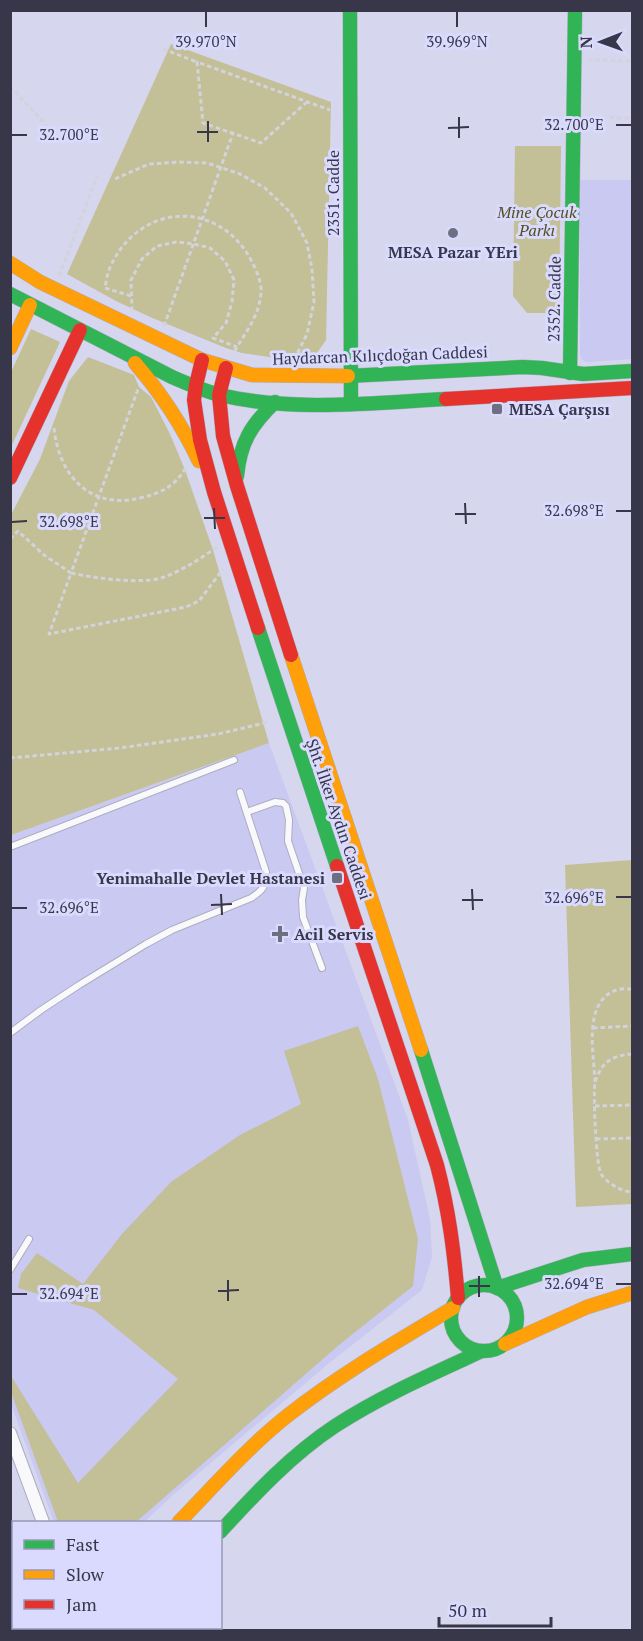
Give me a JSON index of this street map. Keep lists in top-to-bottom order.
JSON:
{
  "streets": {
    "main road": [
      "2351. Cadde",
      "2352. Cadde",
      "Haydarcan Kılıçdoğan Caddesi",
      "Şht. İlker Aydın Caddesi"
    ]
  },
  "crossings": [
    ["2351. Cadde", "Haydarcan Kılıçdoğan Caddesi"],
    ["2352. Cadde", "Haydarcan Kılıçdoğan Caddesi"],
    ["Haydarcan Kılıçdoğan Caddesi", "Şht. İlker Aydın Caddesi"]
  ],
  "parks": ["Mine Çocuk Parkı"],
  "places": {
    "other": ["MESA Pazar YEri"],
    "transit": ["MESA Çarşısı", "Yenimahalle Devlet Hastanesi"],
    "health": ["Acil Servis"]
  },
  "legend": ["Fast", "Slow", "Jam"],
  "scale_bar": "50 m",
  "north": "left",
  "coordinates": [
    "39.970°N",
    "39.969°N",
    "32.700°E",
    "32.698°E",
    "32.696°E",
    "32.694°E"
  ]
}
